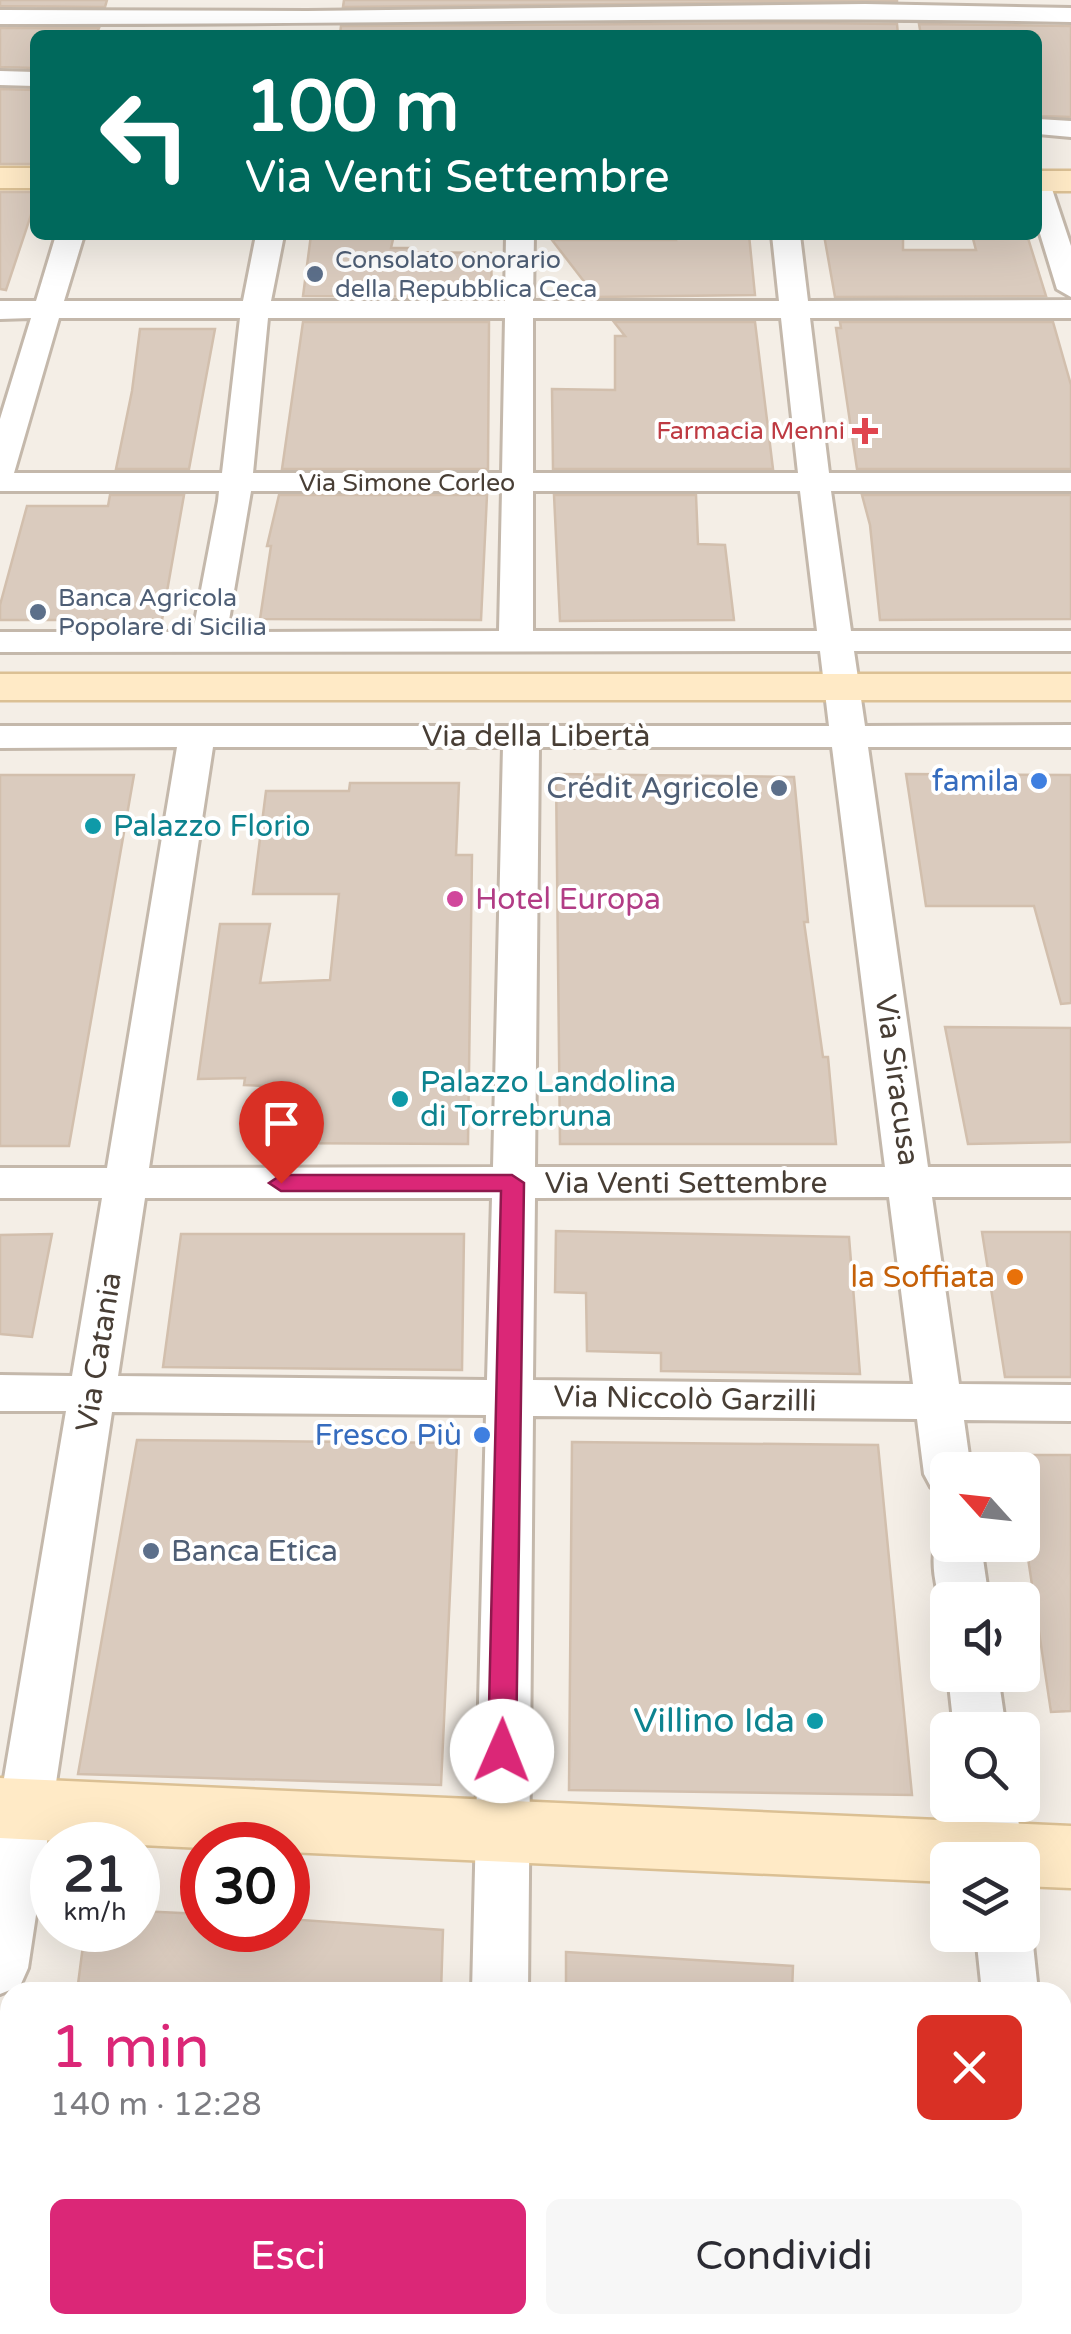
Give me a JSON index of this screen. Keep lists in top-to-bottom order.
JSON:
{
  "streets": {
    "street": [
      "Via Simone Corleo",
      "Via della Libertà",
      "Via Siracusa",
      "Via Venti Settembre",
      "Via Catania",
      "Via Niccolò Garzilli"
    ]
  },
  "crossings": [
    ["Via Simone Corleo", "Via Siracusa"],
    ["Via della Libertà", "Via Siracusa"],
    ["Via della Libertà", "Via Catania"],
    ["Via Siracusa", "Via Venti Settembre"],
    ["Via Siracusa", "Via Niccolò Garzilli"],
    ["Via Venti Settembre", "Via Catania"],
    ["Via Catania", "Via Niccolò Garzilli"]
  ],
  "places": {
    "other": [
      "Consolato onorario della Repubblica Ceca",
      "Banca Agricola Popolare di Sicilia",
      "famila",
      "Crédit Agricole",
      "Palazzo Florio",
      "Hotel Europa",
      "Palazzo Landolina di Torrebruna",
      "la Soffiata",
      "Fresco Più",
      "Banca Etica",
      "Villino Ida"
    ],
    "health": ["Farmacia Menni"]
  },
  "north": "top left",
  "page": {
    "turn": ["100 m", "Via Venti Settembre"],
    "speed": "21 km/h",
    "limit": "30",
    "heading": ["1 min", "140 m · 12:28"],
    "buttons": ["Esci", "Condividi"]
  }
}
